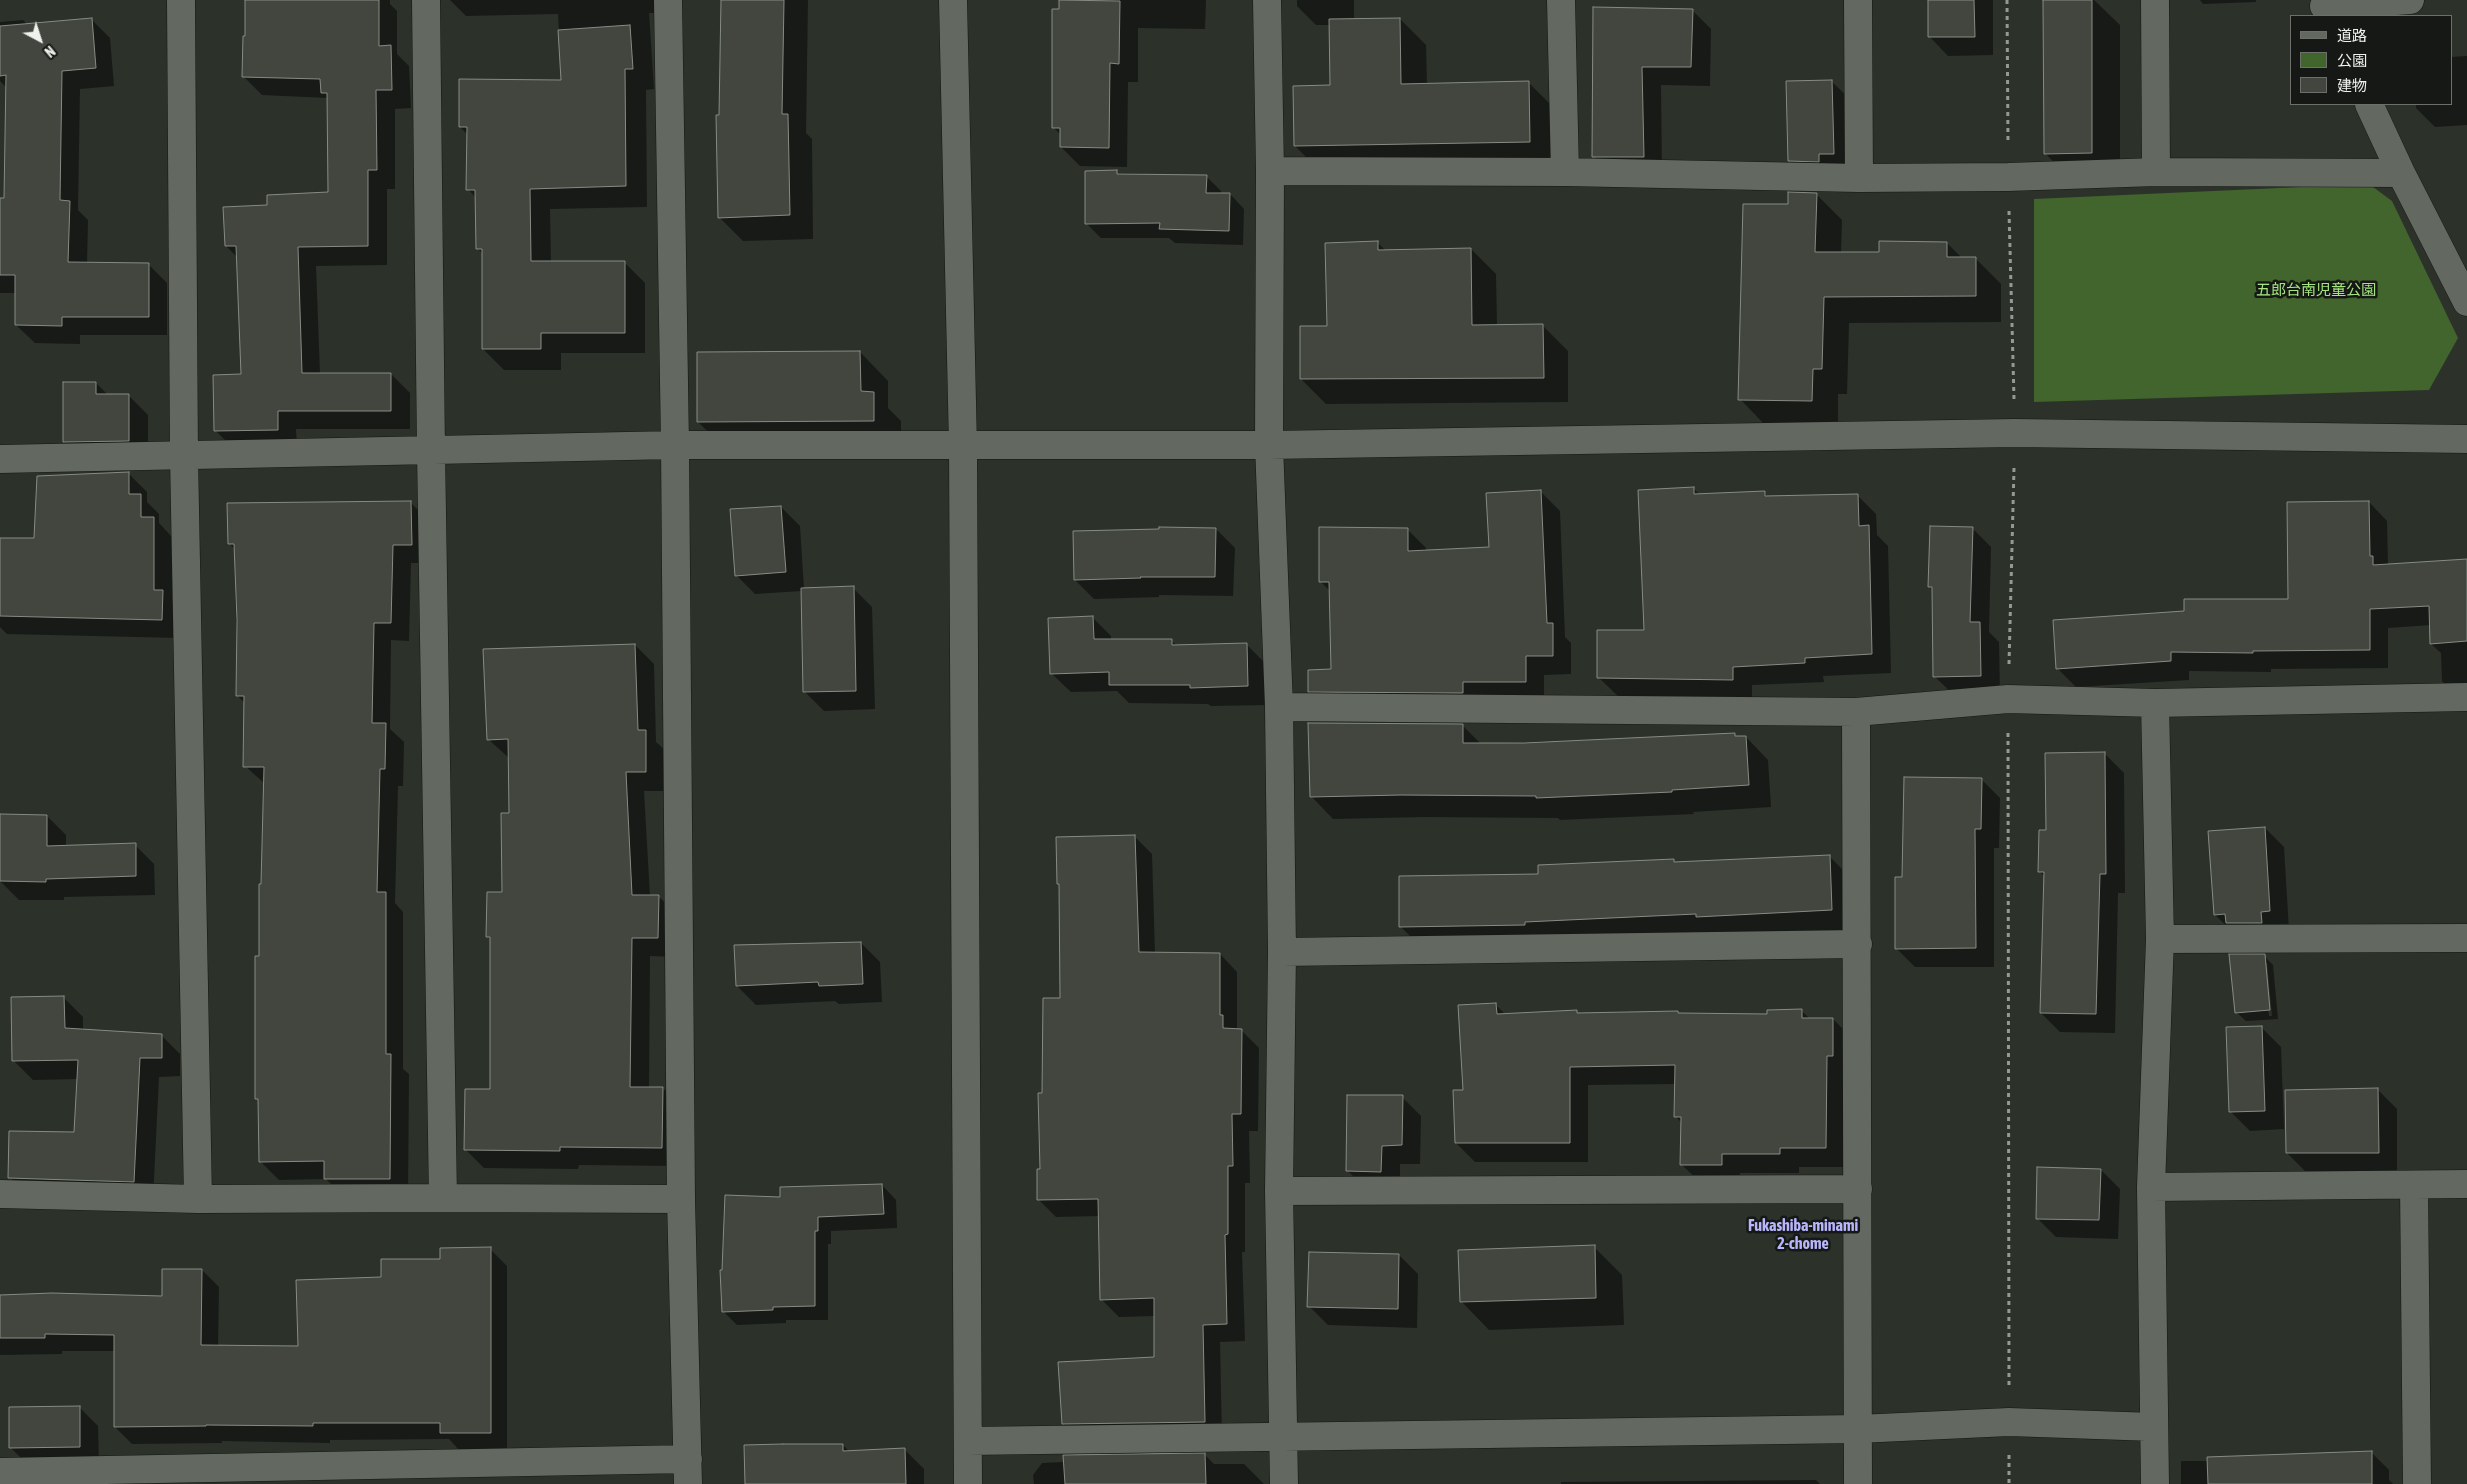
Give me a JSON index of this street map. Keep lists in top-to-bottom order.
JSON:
{
  "districts": ["Fukashiba-minami 2-chome"],
  "parks": ["五郎台南児童公園"],
  "legend": ["道路", "公園", "建物"],
  "north": "bottom right"
}
